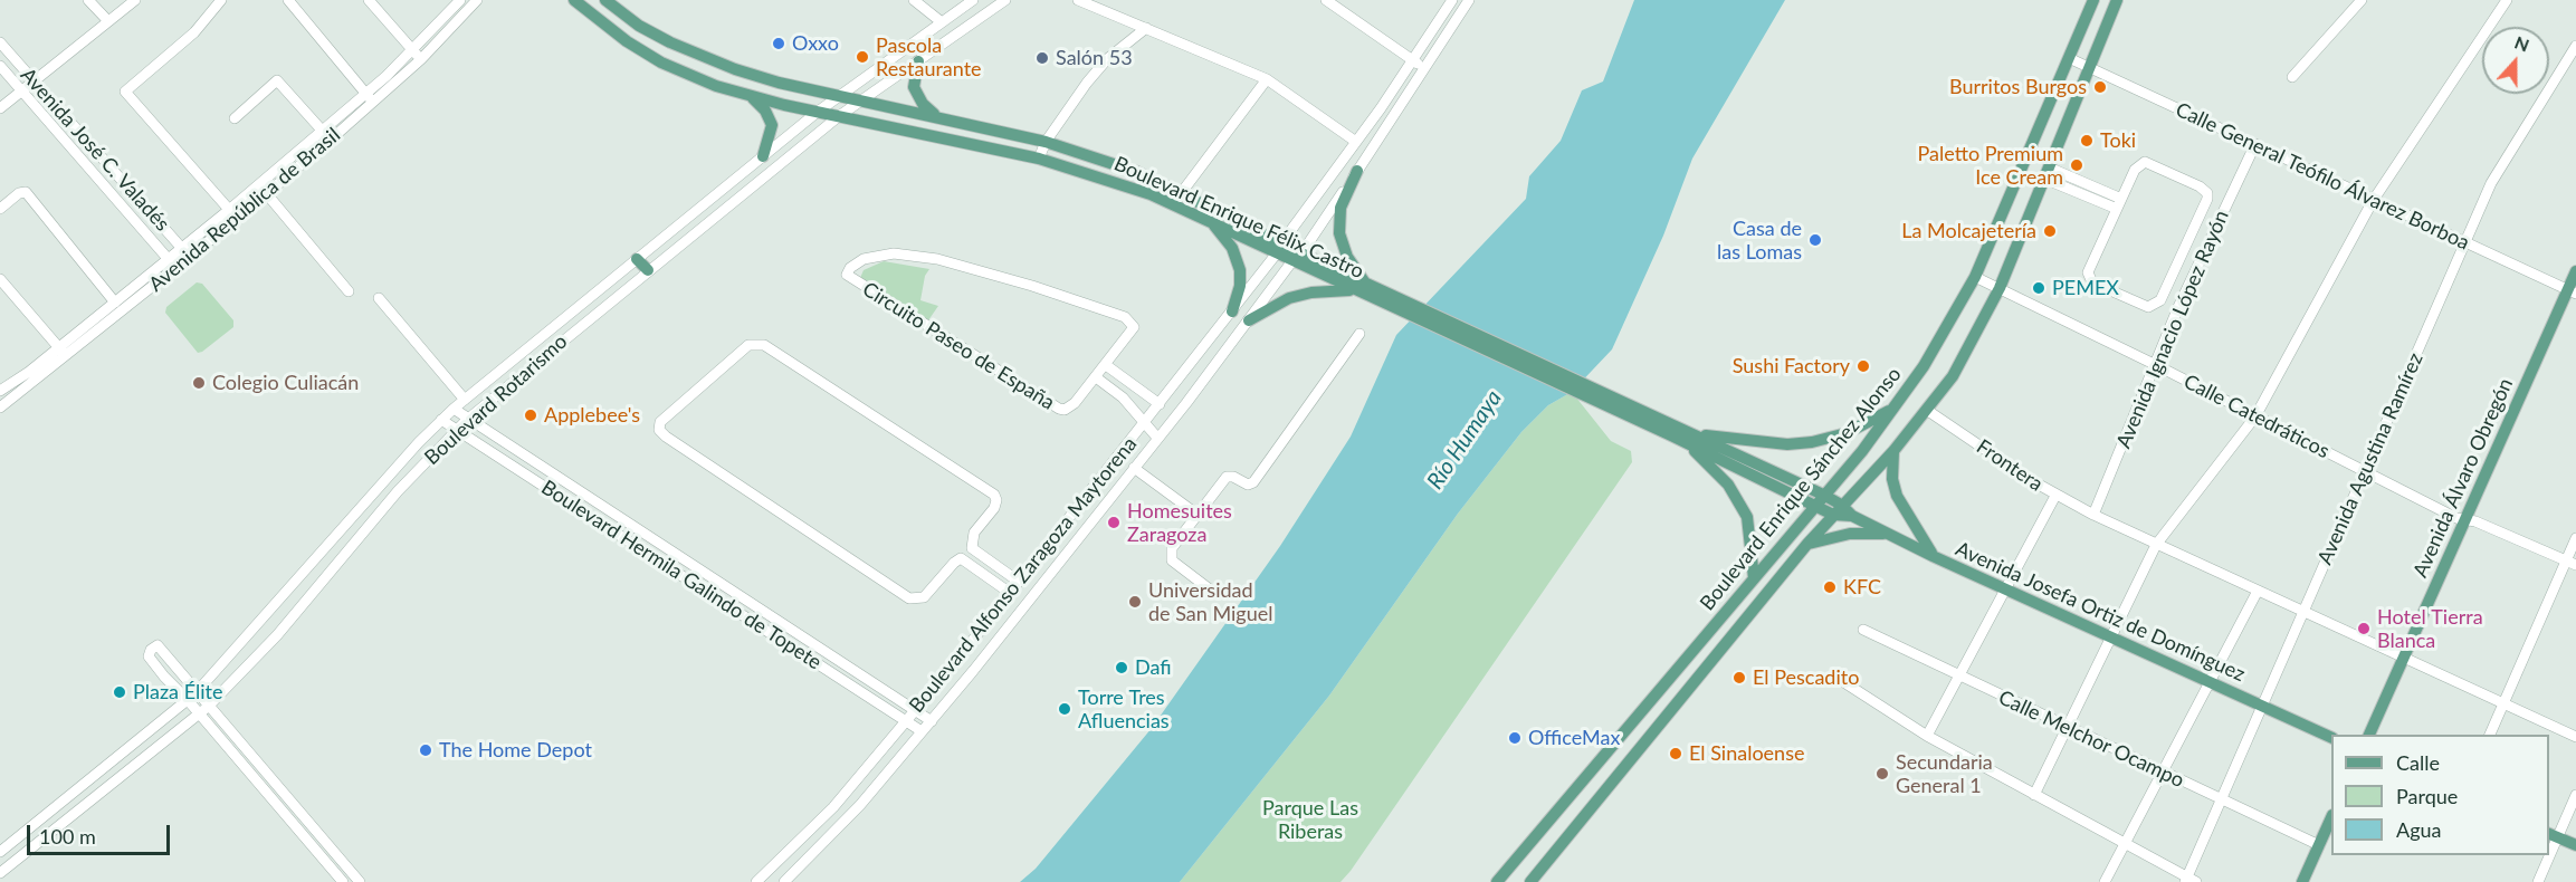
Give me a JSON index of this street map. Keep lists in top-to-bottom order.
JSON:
{
  "streets": {
    "main road": [
      "Boulevard Enrique Félix Castro",
      "Avenida Álvaro Obregón",
      "Boulevard Enrique Sánchez Alonso",
      "Avenida Josefa Ortiz de Domínguez"
    ],
    "street": [
      "Avenida José C. Valadés",
      "Calle General Teófilo Álvarez Borboa",
      "Avenida República de Brasil",
      "Avenida Ignacio López Rayón",
      "Circuito Paseo de España",
      "Boulevard Rotarismo",
      "Calle Catedráticos",
      "Avenida Agustina Ramírez",
      "Frontera",
      "Boulevard Hermila Galindo de Topete",
      "Boulevard Alfonso Zaragoza Maytorena",
      "Calle Melchor Ocampo"
    ]
  },
  "crossings": [
    ["Avenida José C. Valadés", "Avenida República de Brasil"],
    ["Calle General Teófilo Álvarez Borboa", "Avenida Ignacio López Rayón"],
    ["Calle General Teófilo Álvarez Borboa", "Avenida Agustina Ramírez"],
    ["Calle General Teófilo Álvarez Borboa", "Avenida Álvaro Obregón"],
    ["Calle General Teófilo Álvarez Borboa", "Boulevard Enrique Sánchez Alonso"],
    ["Boulevard Enrique Félix Castro", "Boulevard Rotarismo"],
    ["Boulevard Enrique Félix Castro", "Boulevard Enrique Sánchez Alonso"],
    ["Boulevard Enrique Félix Castro", "Boulevard Alfonso Zaragoza Maytorena"],
    ["Boulevard Enrique Félix Castro", "Avenida Josefa Ortiz de Domínguez"],
    ["Avenida Ignacio López Rayón", "Calle Catedráticos"],
    ["Avenida Ignacio López Rayón", "Frontera"],
    ["Boulevard Rotarismo", "Boulevard Hermila Galindo de Topete"],
    ["Calle Catedráticos", "Avenida Agustina Ramírez"],
    ["Calle Catedráticos", "Avenida Álvaro Obregón"],
    ["Calle Catedráticos", "Boulevard Enrique Sánchez Alonso"],
    ["Avenida Agustina Ramírez", "Frontera"],
    ["Avenida Agustina Ramírez", "Avenida Josefa Ortiz de Domínguez"],
    ["Avenida Agustina Ramírez", "Calle Melchor Ocampo"],
    ["Frontera", "Avenida Álvaro Obregón"],
    ["Frontera", "Boulevard Enrique Sánchez Alonso"],
    ["Boulevard Enrique Sánchez Alonso", "Avenida Josefa Ortiz de Domínguez"],
    ["Boulevard Hermila Galindo de Topete", "Boulevard Alfonso Zaragoza Maytorena"]
  ],
  "water": ["Río Humaya"],
  "parks": ["Parque Las Riberas"],
  "places": [
    "Oxxo",
    "Pascola Restaurante",
    "Salón 53",
    "Burritos Burgos",
    "Toki",
    "Paletto Premium Ice Cream",
    "La Molcajetería",
    "Casa de las Lomas",
    "PEMEX",
    "Sushi Factory",
    "Colegio Culiacán",
    "Applebee's",
    "Homesuites Zaragoza",
    "KFC",
    "Universidad de San Miguel",
    "Hotel Tierra Blanca",
    "Dafi",
    "El Pescadito",
    "Plaza Élite",
    "Torre Tres Afluencias",
    "OfficeMax",
    "The Home Depot",
    "El Sinaloense",
    "Secundaria General 1"
  ],
  "legend": ["Calle", "Parque", "Agua"],
  "scale_bar": "100 m",
  "north": "top"
}
